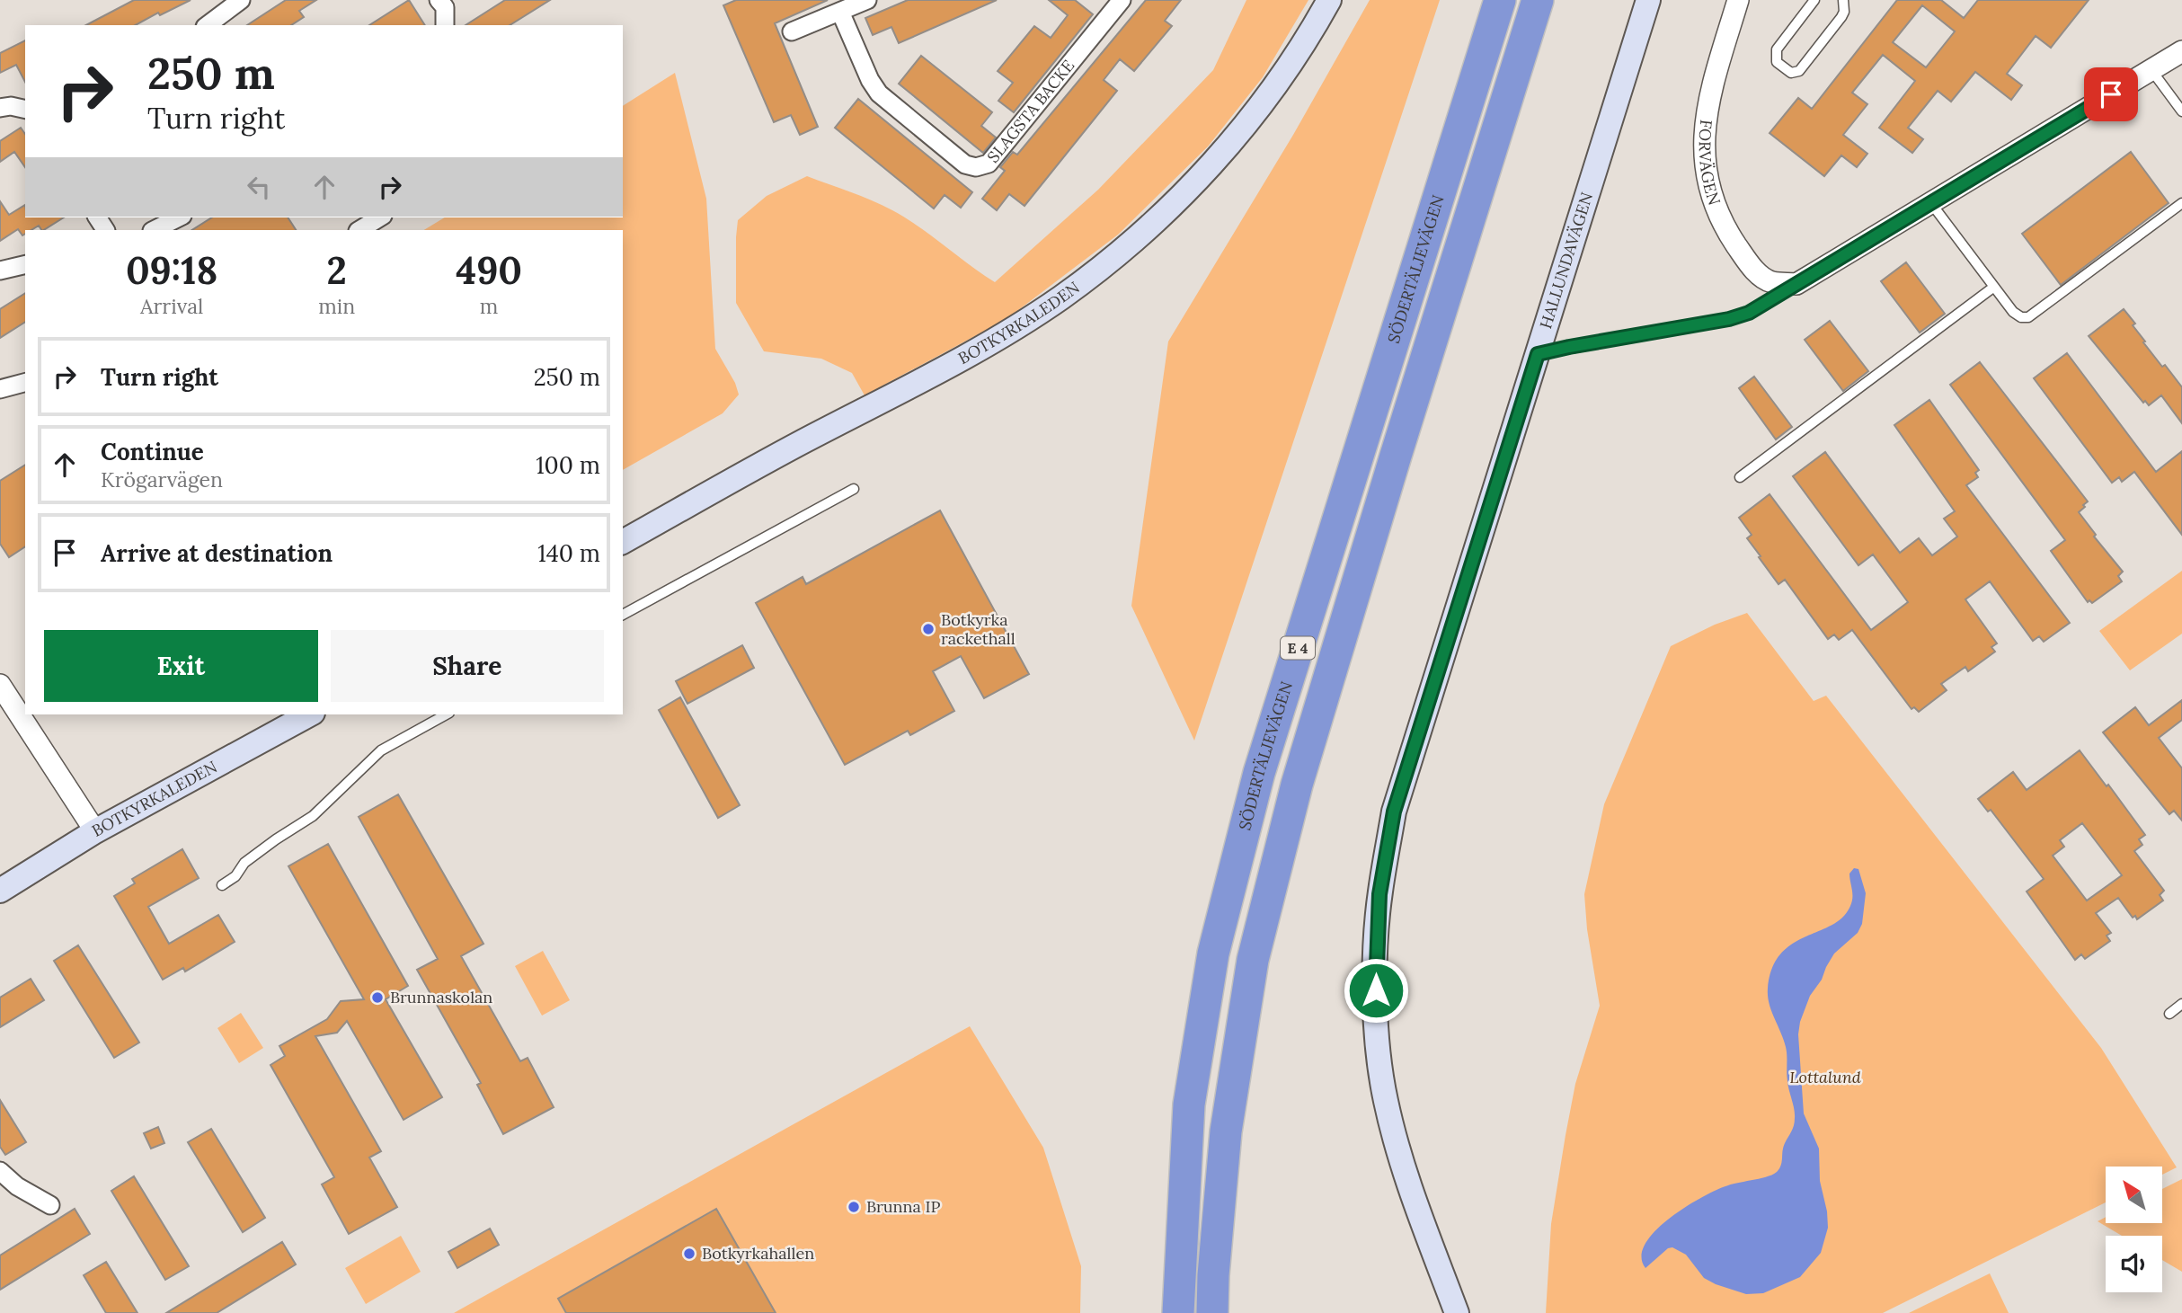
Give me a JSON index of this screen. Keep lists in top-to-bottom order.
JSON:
{
  "streets": {
    "highway": ["SÖDERTÄLJEVÄGEN", "E 4"],
    "main road": ["HALLUNDAVÄGEN", "BOTKYRKALEDEN"],
    "street": ["SLAGSTA BACKE", "FORVÄGEN"]
  },
  "parks": ["Lottalund"],
  "places": [
    "Botkyrka rackethall",
    "Brunnaskolan",
    "Brunna IP",
    "Botkyrkahallen"
  ],
  "north": "top left",
  "page": {
    "turn": ["250 m", "Turn right"],
    "eta": [
      "09:18",
      "Arrival",
      "2",
      "min",
      "490",
      "m"
    ],
    "list": [
      {
        "name": "Turn right",
        "value": "250 m"
      },
      {
        "name": "Continue",
        "note": "Krögarvägen",
        "value": "100 m"
      },
      {
        "name": "Arrive at destination",
        "value": "140 m"
      }
    ],
    "buttons": ["Exit", "Share"]
  }
}
